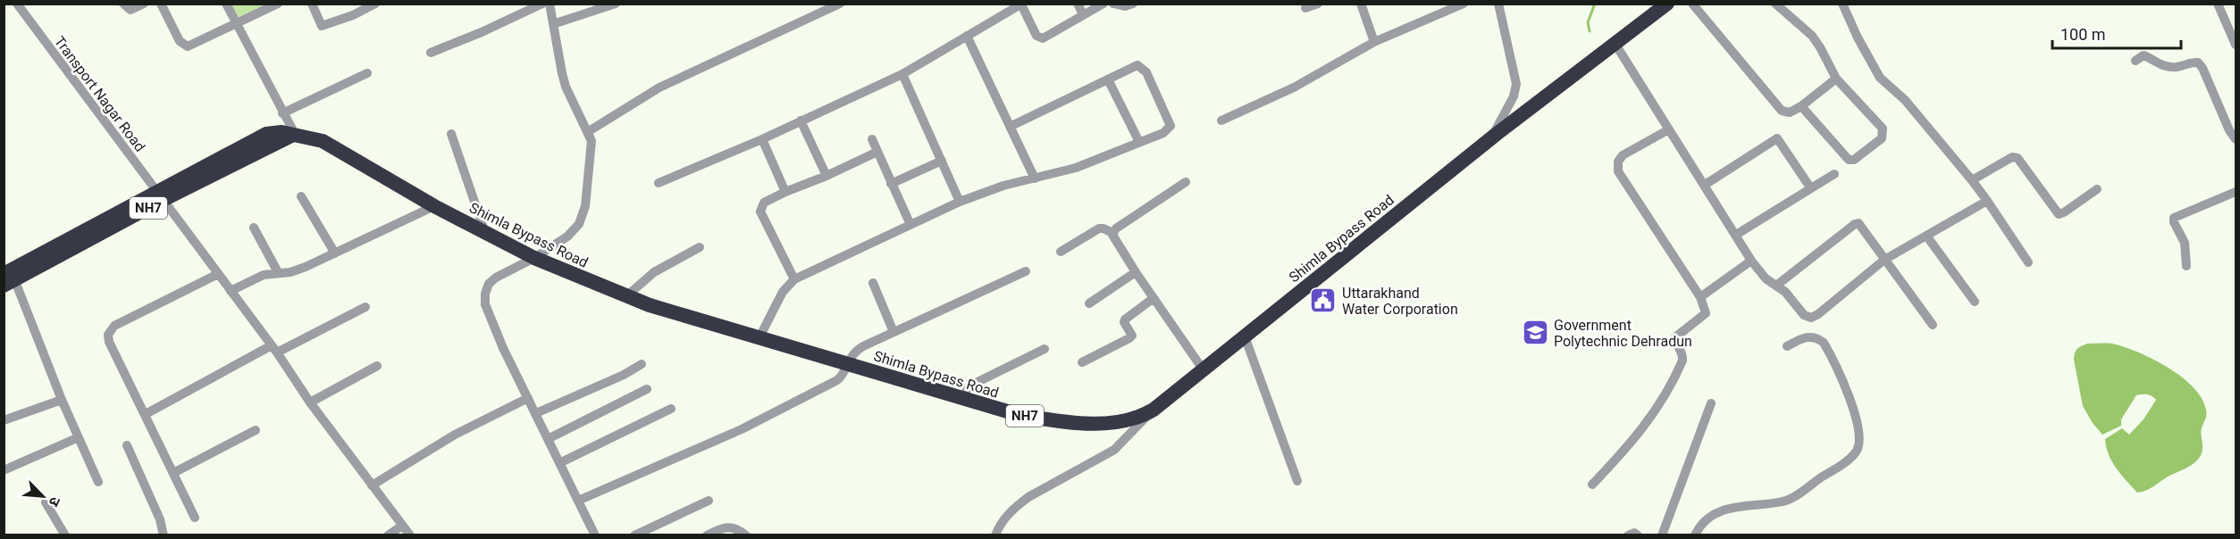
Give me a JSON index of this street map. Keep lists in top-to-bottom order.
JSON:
{
  "streets": {
    "highway": ["NH7", "Shimla Bypass Road"],
    "street": ["Transport Nagar Road"]
  },
  "crossings": [
    ["Transport Nagar Road", "NH7"],
    ["NH7", "Shimla Bypass Road"]
  ],
  "places": {
    "public building": ["Uttarakhand Water Corporation"],
    "school or university": ["Government Polytechnic Dehradun"]
  },
  "scale_bar": "100 m",
  "north": "bottom right"
}
